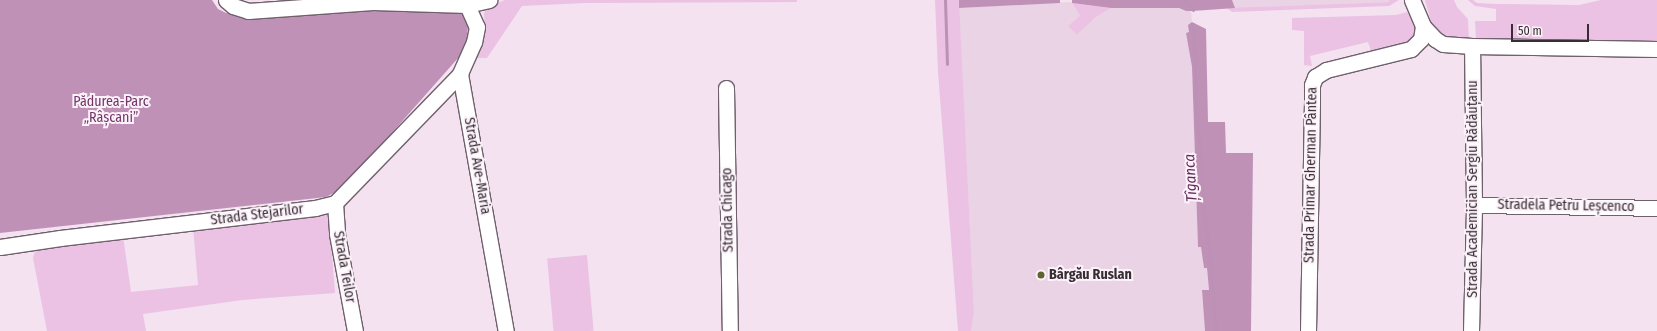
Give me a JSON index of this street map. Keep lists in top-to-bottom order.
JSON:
{
  "streets": {
    "street": [
      "Strada Ave-Maria",
      "Strada Primar Gherman Pântea",
      "Strada Academician Sergiu Rădăuțanu",
      "Stradela Petru Leșcenco",
      "Strada Chicago",
      "Strada Stejarilor",
      "Strada Teilor"
    ]
  },
  "crossings": [
    ["Strada Academician Sergiu Rădăuțanu", "Stradela Petru Leșcenco"],
    ["Strada Stejarilor", "Strada Teilor"]
  ],
  "water": ["Țîganca"],
  "parks": ["Pădurea-Parc „Râșcani”"],
  "places": ["Bârgău Ruslan"],
  "scale_bar": "50 m"
}
